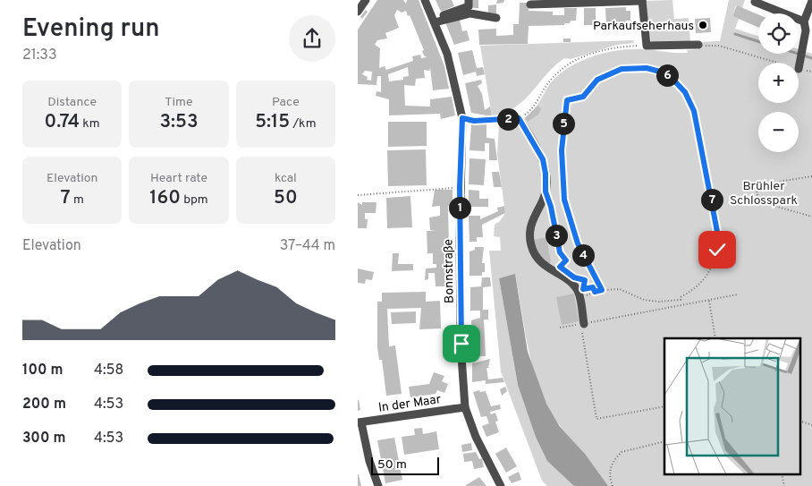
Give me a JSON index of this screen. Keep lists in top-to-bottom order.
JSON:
{
  "streets": {
    "street": ["Bonnstraße", "In der Maar"]
  },
  "crossings": [
    ["Bonnstraße", "In der Maar"]
  ],
  "parks": ["Brühler Schlosspark"],
  "places": ["Parkaufseherhaus"],
  "scale_bar": "50 m",
  "page": {
    "heading": ["Evening run", "21:33"],
    "map_buttons": ["+", "−"],
    "pins": [
      "6",
      "2",
      "5",
      "7",
      "1",
      "3",
      "4"
    ],
    "stats": [
      ["Distance", "0.74 km"],
      ["Time", "3:53"],
      ["Pace", "5:15 /km"],
      ["Elevation", "7 m"],
      ["Heart rate", "160 bpm"],
      ["kcal", "50"]
    ],
    "chart": ["Elevation", "37–44 m"],
    "list": [
      {
        "name": "100 m",
        "note": "4:58"
      },
      {
        "name": "200 m",
        "note": "4:53"
      },
      {
        "name": "300 m",
        "note": "4:53"
      }
    ],
    "scale": "50 m"
  }
}
